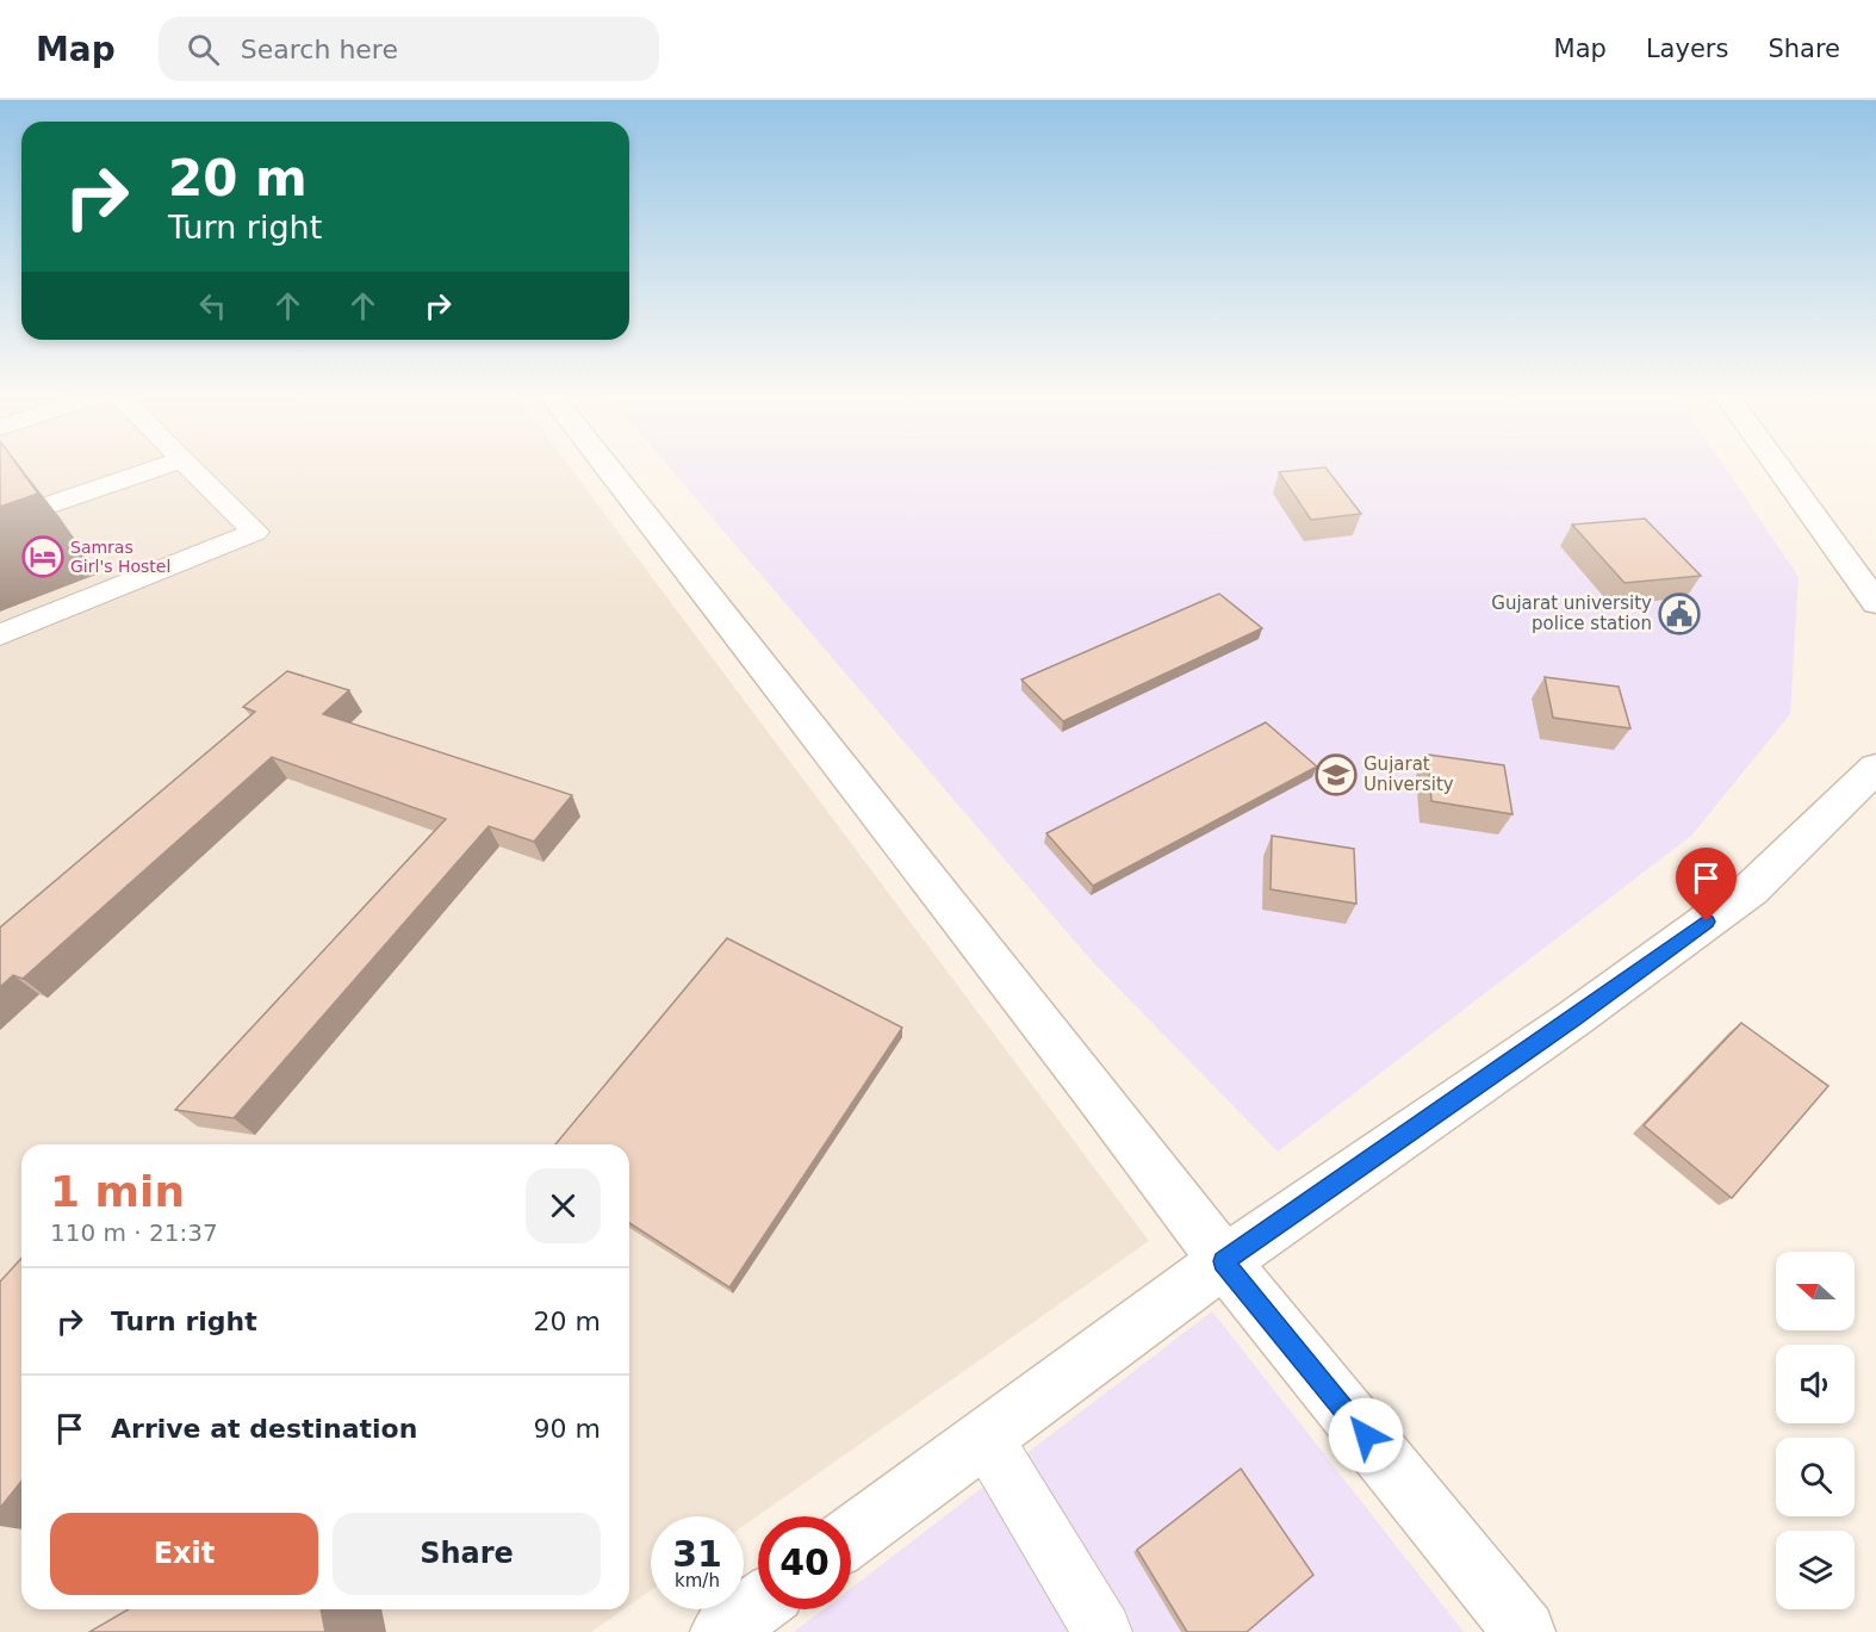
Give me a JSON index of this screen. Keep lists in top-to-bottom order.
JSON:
{
  "places": {
    "hotel": ["Samras Girl's Hostel"],
    "public building": ["Gujarat university police station"],
    "school or university": ["Gujarat University"]
  },
  "north": "left",
  "page": {
    "header": "Map",
    "search": "Search here",
    "nav": ["Map", "Layers", "Share"],
    "turn": ["20 m", "Turn right"],
    "heading": ["1 min", "110 m · 21:37"],
    "list": [
      {
        "name": "Turn right",
        "value": "20 m"
      },
      {
        "name": "Arrive at destination",
        "value": "90 m"
      }
    ],
    "buttons": ["Exit", "Share"],
    "speed": "31 km/h",
    "limit": "40"
  }
}
